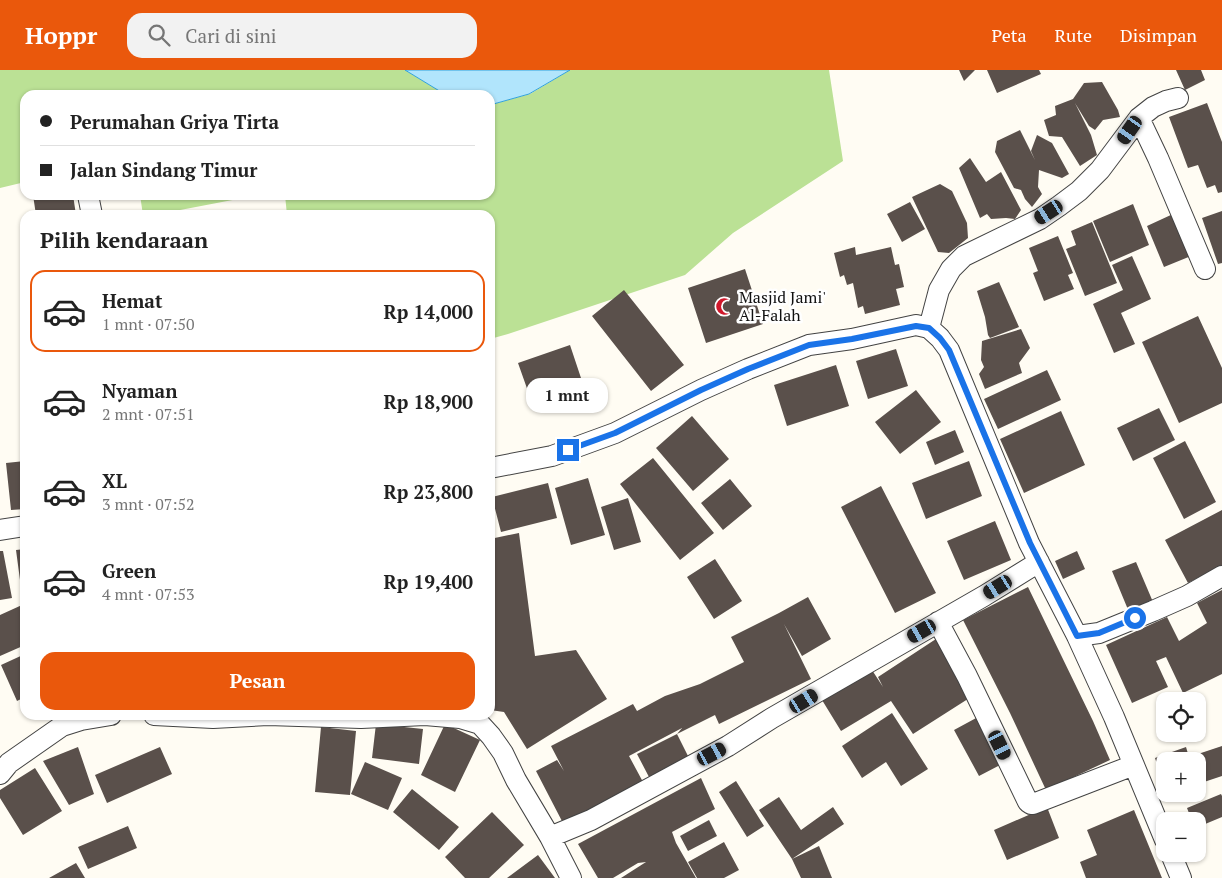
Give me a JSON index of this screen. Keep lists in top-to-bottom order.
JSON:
{
  "places": {
    "mosque": ["Masjid Jami' Al-Falah"]
  },
  "page": {
    "header": "Hoppr",
    "search": "Cari di sini",
    "nav": ["Peta", "Rute", "Disimpan"],
    "banner": ["Perumahan Griya Tirta", "Jalan Sindang Timur"],
    "heading": "Pilih kendaraan",
    "list": [
      {
        "name": "Hemat",
        "note": "1 mnt · 07:50",
        "value": "Rp 14,000"
      },
      {
        "name": "Nyaman",
        "note": "2 mnt · 07:51",
        "value": "Rp 18,900"
      },
      {
        "name": "XL",
        "note": "3 mnt · 07:52",
        "value": "Rp 23,800"
      },
      {
        "name": "Green",
        "note": "4 mnt · 07:53",
        "value": "Rp 19,400"
      }
    ],
    "bubble": "1 mnt",
    "buttons": "Pesan",
    "map_buttons": ["+", "−"]
  }
}
